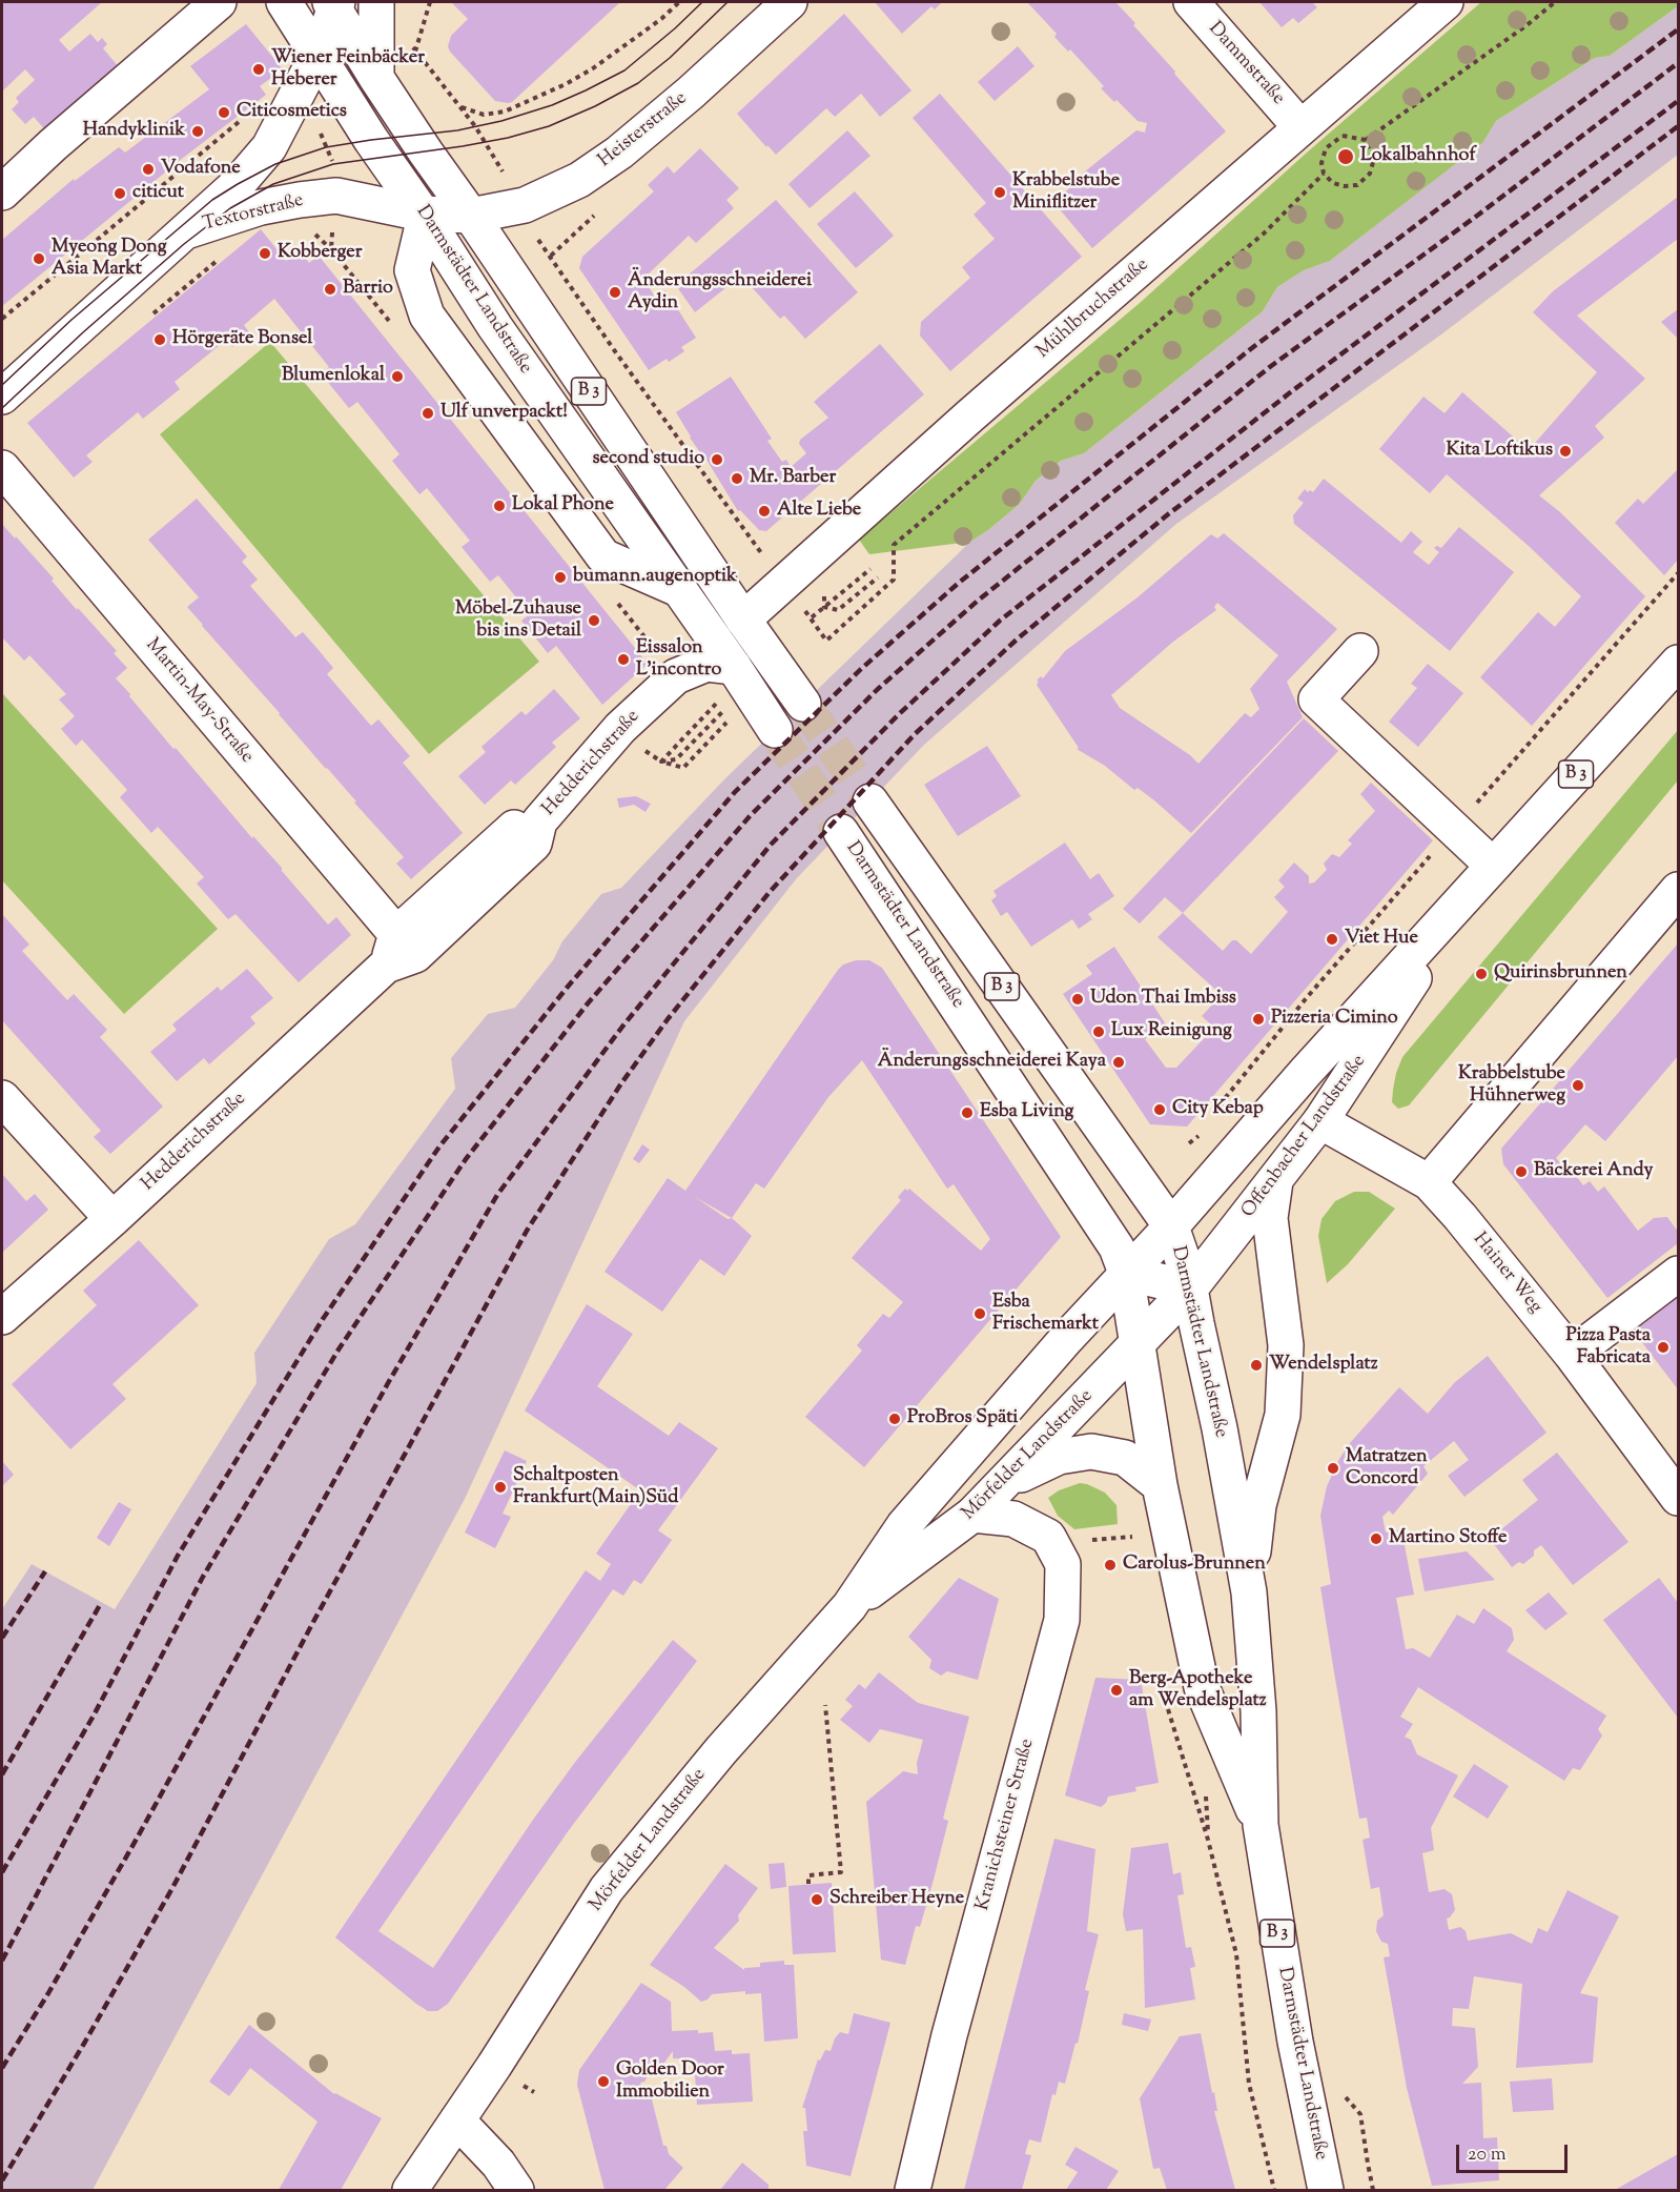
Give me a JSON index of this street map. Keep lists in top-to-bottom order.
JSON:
{
  "streets": {
    "main road": [
      "Dammstraße",
      "Heisterstraße",
      "Textorstraße",
      "Darmstädter Landstraße",
      "Mühlbruchstraße",
      "B 3",
      "Martin-May-Straße",
      "Hedderichstraße",
      "Offenbacher Landstraße",
      "Hainer Weg",
      "Mörfelder Landstraße",
      "Kranichsteiner Straße"
    ]
  },
  "crossings": [
    ["Dammstraße", "Mühlbruchstraße"],
    ["Heisterstraße", "Textorstraße"],
    ["Heisterstraße", "Darmstädter Landstraße"],
    ["Textorstraße", "Darmstädter Landstraße"],
    ["Darmstädter Landstraße", "Mühlbruchstraße"],
    ["Darmstädter Landstraße", "Hedderichstraße"],
    ["Darmstädter Landstraße", "Offenbacher Landstraße"],
    ["Darmstädter Landstraße", "Mörfelder Landstraße"],
    ["Martin-May-Straße", "Hedderichstraße"],
    ["Offenbacher Landstraße", "Hainer Weg"],
    ["Offenbacher Landstraße", "Mörfelder Landstraße"],
    ["Mörfelder Landstraße", "Kranichsteiner Straße"]
  ],
  "places": [
    "Wiener Feinbäcker Heberer",
    "Citicosmetics",
    "Handyklinik",
    "Lokalbahnhof",
    "Vodafone",
    "Krabbelstube Miniflitzer",
    "citicut",
    "Kobberger",
    "Myeong Dong Asia Markt",
    "Barrio",
    "Änderungsschneiderei Aydin",
    "Hörgeräte Bonsel",
    "Blumenlokal",
    "Ulf unverpackt!",
    "Kita Loftikus",
    "second studio",
    "Mr. Barber",
    "Lokal Phone",
    "Alte Liebe",
    "bumann.augenoptik",
    "Möbel-Zuhause bis ins Detail",
    "Eissalon L'incontro",
    "Viet Hue",
    "Quirinsbrunnen",
    "Udon Thai Imbiss",
    "Pizzeria Cimino",
    "Lux Reinigung",
    "Änderungsschneiderei Kaya",
    "Krabbelstube Hühnerweg",
    "City Kebap",
    "Esba Living",
    "Bäckerei Andy",
    "Esba Frischemarkt",
    "Pizza Pasta Fabricata",
    "Wendelsplatz",
    "ProBros Späti",
    "Matratzen Concord",
    "Schaltposten Frankfurt(Main)Süd",
    "Martino Stoffe",
    "Carolus-Brunnen",
    "Berg-Apotheke am Wendelsplatz",
    "Schreiber Heyne",
    "Golden Door Immobilien"
  ],
  "scale_bar": "20 m"
}
